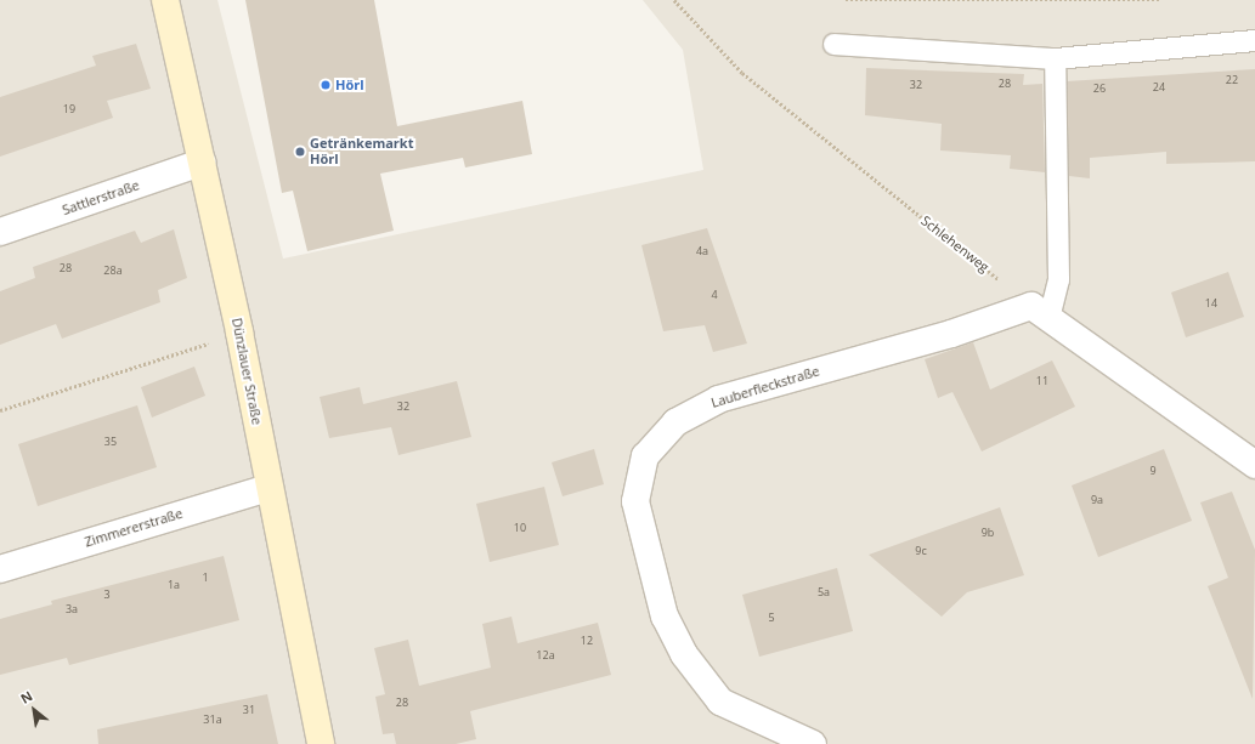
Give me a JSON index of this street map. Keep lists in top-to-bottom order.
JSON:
{
  "streets": {
    "street": [
      "Sattlerstraße",
      "Dünzlauer Straße",
      "Lauberfleckstraße",
      "Zimmererstraße"
    ],
    "path": ["Schlehenweg"]
  },
  "crossings": [
    ["Sattlerstraße", "Dünzlauer Straße"],
    ["Schlehenweg", "Lauberfleckstraße"],
    ["Dünzlauer Straße", "Zimmererstraße"]
  ],
  "places": ["Hörl", "Getränkemarkt Hörl"],
  "house_numbers": [
    "22",
    "28",
    "32",
    "24",
    "26",
    "19",
    "4a",
    "28",
    "28a",
    "4",
    "14",
    "11",
    "32",
    "35",
    "9",
    "9a",
    "10",
    "9b",
    "9c",
    "1",
    "1a",
    "5a",
    "3",
    "3a",
    "5",
    "12",
    "12a",
    "28",
    "31",
    "31a"
  ],
  "north": "top left"
}
